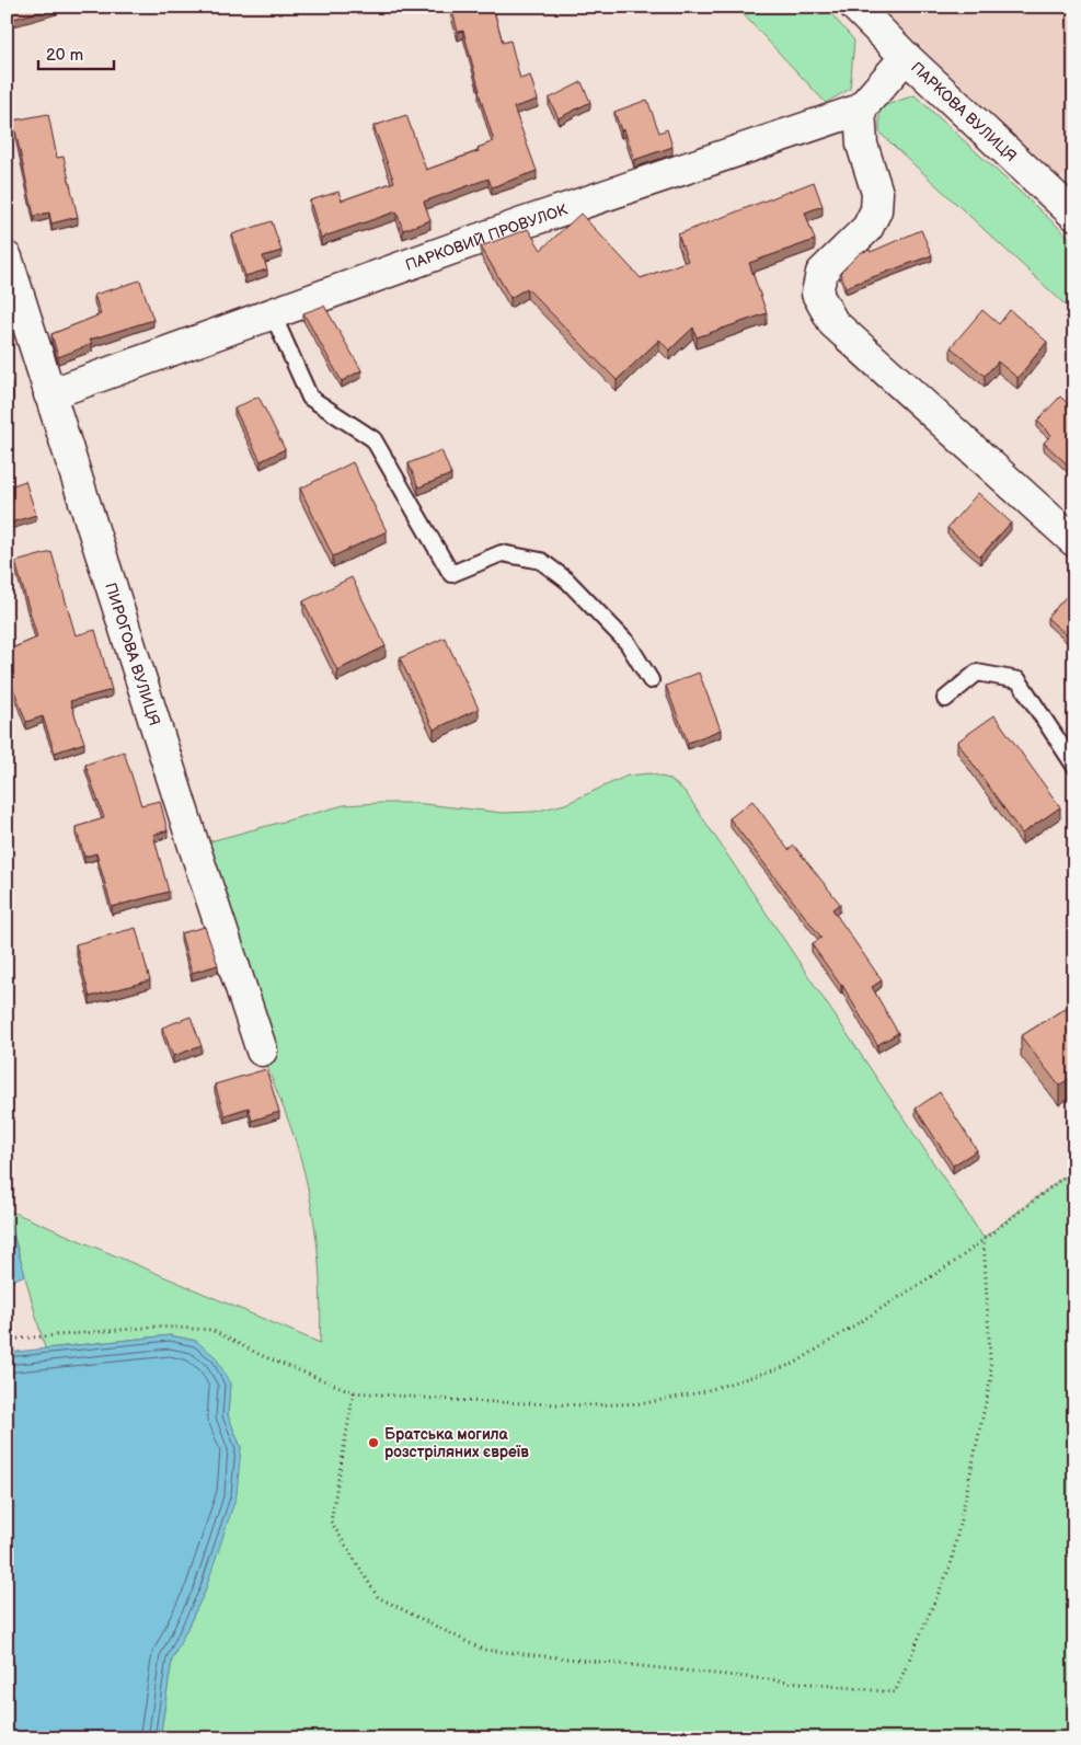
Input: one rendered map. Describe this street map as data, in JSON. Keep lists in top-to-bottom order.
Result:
{
  "streets": {
    "street": ["ПАРКОВА ВУЛИЦЯ", "ПАРКОВИЙ ПРОВУЛОК", "ПИРОГОВА ВУЛИЦЯ"]
  },
  "crossings": [
    ["ПАРКОВИЙ ПРОВУЛОК", "ПИРОГОВА ВУЛИЦЯ"]
  ],
  "places": ["Братська могила розстріляних євреїв"],
  "scale_bar": "20 m"
}
